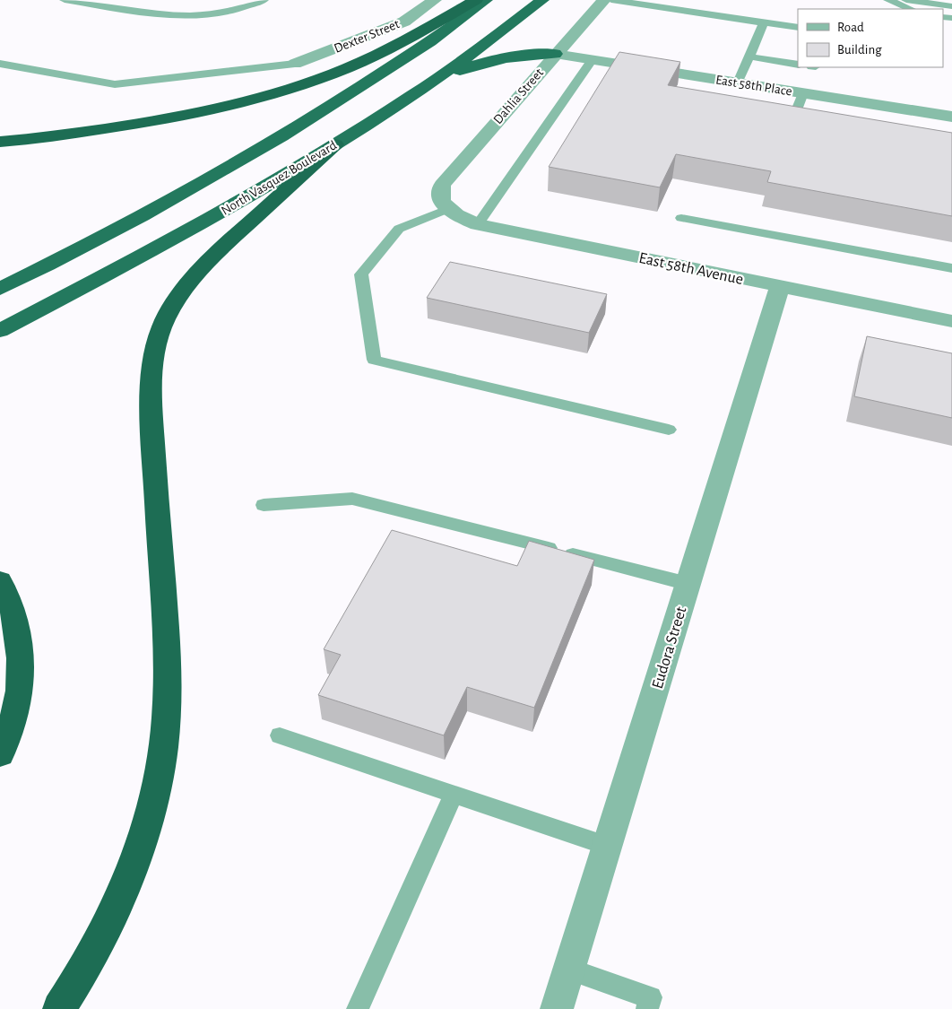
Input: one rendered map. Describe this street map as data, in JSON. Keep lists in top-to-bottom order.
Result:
{
  "streets": {
    "highway": ["North Vasquez Boulevard"],
    "street": [
      "Dexter Street",
      "East 58th Place",
      "Dahlia Street",
      "East 58th Avenue",
      "Eudora Street"
    ]
  },
  "crossings": [
    ["East 58th Place", "Dahlia Street"],
    ["Dahlia Street", "East 58th Avenue"],
    ["East 58th Avenue", "Eudora Street"]
  ],
  "legend": ["Road", "Building"]
}
